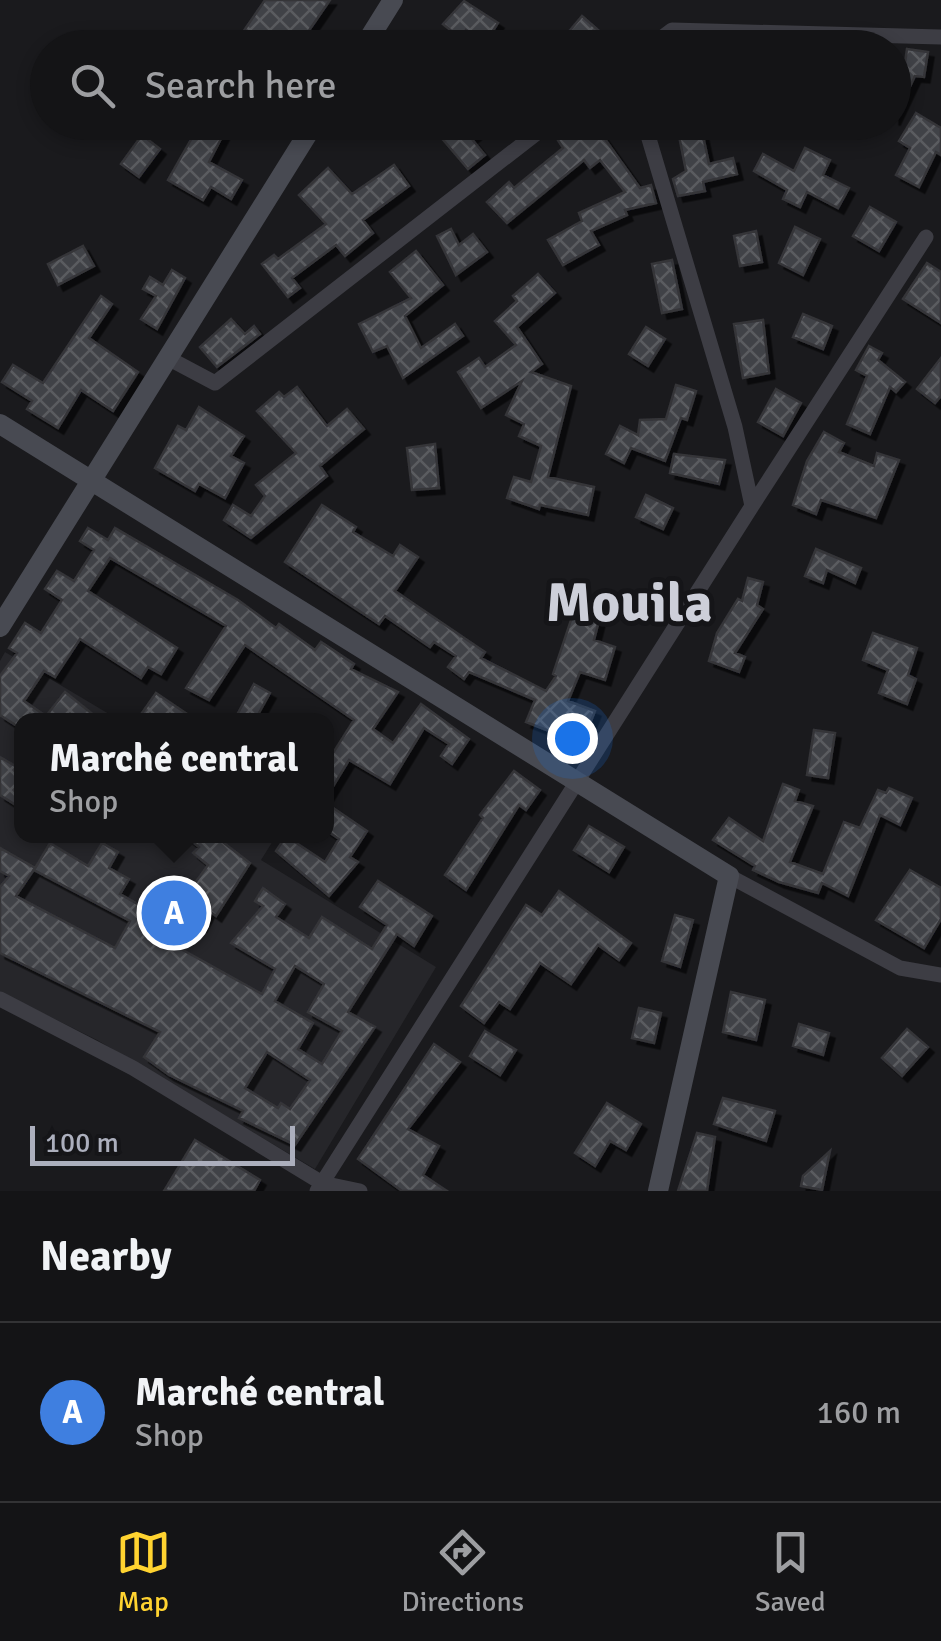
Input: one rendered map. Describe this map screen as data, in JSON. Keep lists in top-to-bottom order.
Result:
{
  "districts": ["Mouila"],
  "scale_bar": "100 m",
  "page": {
    "search": "Search here",
    "popup": ["Marché central", "Shop"],
    "pins": "A",
    "scale": "100 m",
    "heading": "Nearby",
    "list": [
      {
        "mark": "A",
        "name": "Marché central",
        "note": "Shop",
        "value": "160 m"
      }
    ],
    "nav": ["Map", "Directions", "Saved"]
  }
}
